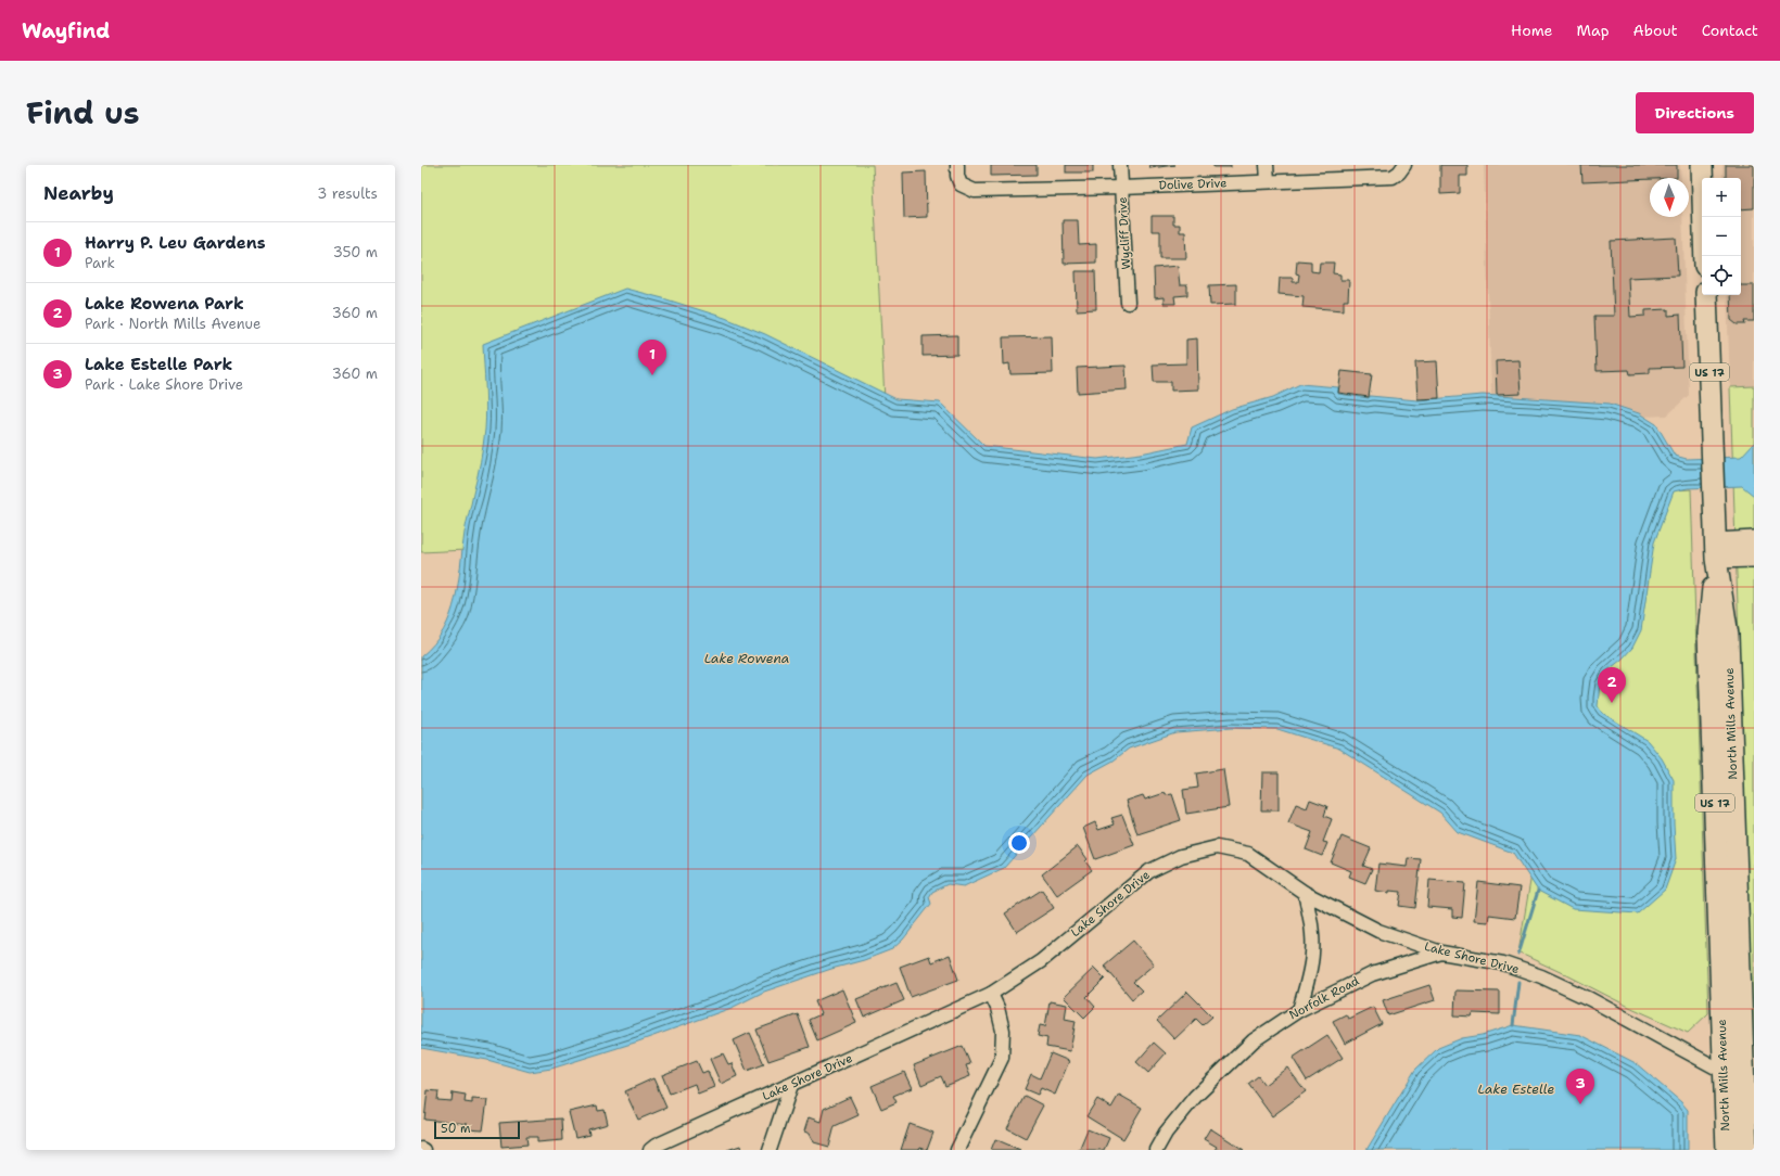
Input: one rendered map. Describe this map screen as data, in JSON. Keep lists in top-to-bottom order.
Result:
{
  "streets": {
    "main road": ["US 17", "North Mills Avenue"],
    "street": [
      "Dolive Drive",
      "Wycliff Drive",
      "Lake Shore Drive",
      "Norfolk Road"
    ]
  },
  "crossings": [
    ["Dolive Drive", "Wycliff Drive"],
    ["North Mills Avenue", "Lake Shore Drive"],
    ["Lake Shore Drive", "Norfolk Road"]
  ],
  "water": ["Lake Rowena", "Lake Estelle"],
  "scale_bar": "50 m",
  "north": "bottom",
  "page": {
    "header": "Wayfind",
    "nav": [
      "Home",
      "Map",
      "About",
      "Contact"
    ],
    "title": "Find us",
    "buttons": "Directions",
    "heading": ["Nearby", "3 results"],
    "map_buttons": ["+", "−"],
    "list": [
      {
        "mark": "1",
        "name": "Harry P. Leu Gardens",
        "note": "Park",
        "value": "350 m"
      },
      {
        "mark": "2",
        "name": "Lake Rowena Park",
        "note": "Park · North Mills Avenue",
        "value": "360 m"
      },
      {
        "mark": "3",
        "name": "Lake Estelle Park",
        "note": "Park · Lake Shore Drive",
        "value": "360 m"
      }
    ],
    "pins": ["1", "2", "3"],
    "scale": "50 m"
  }
}
